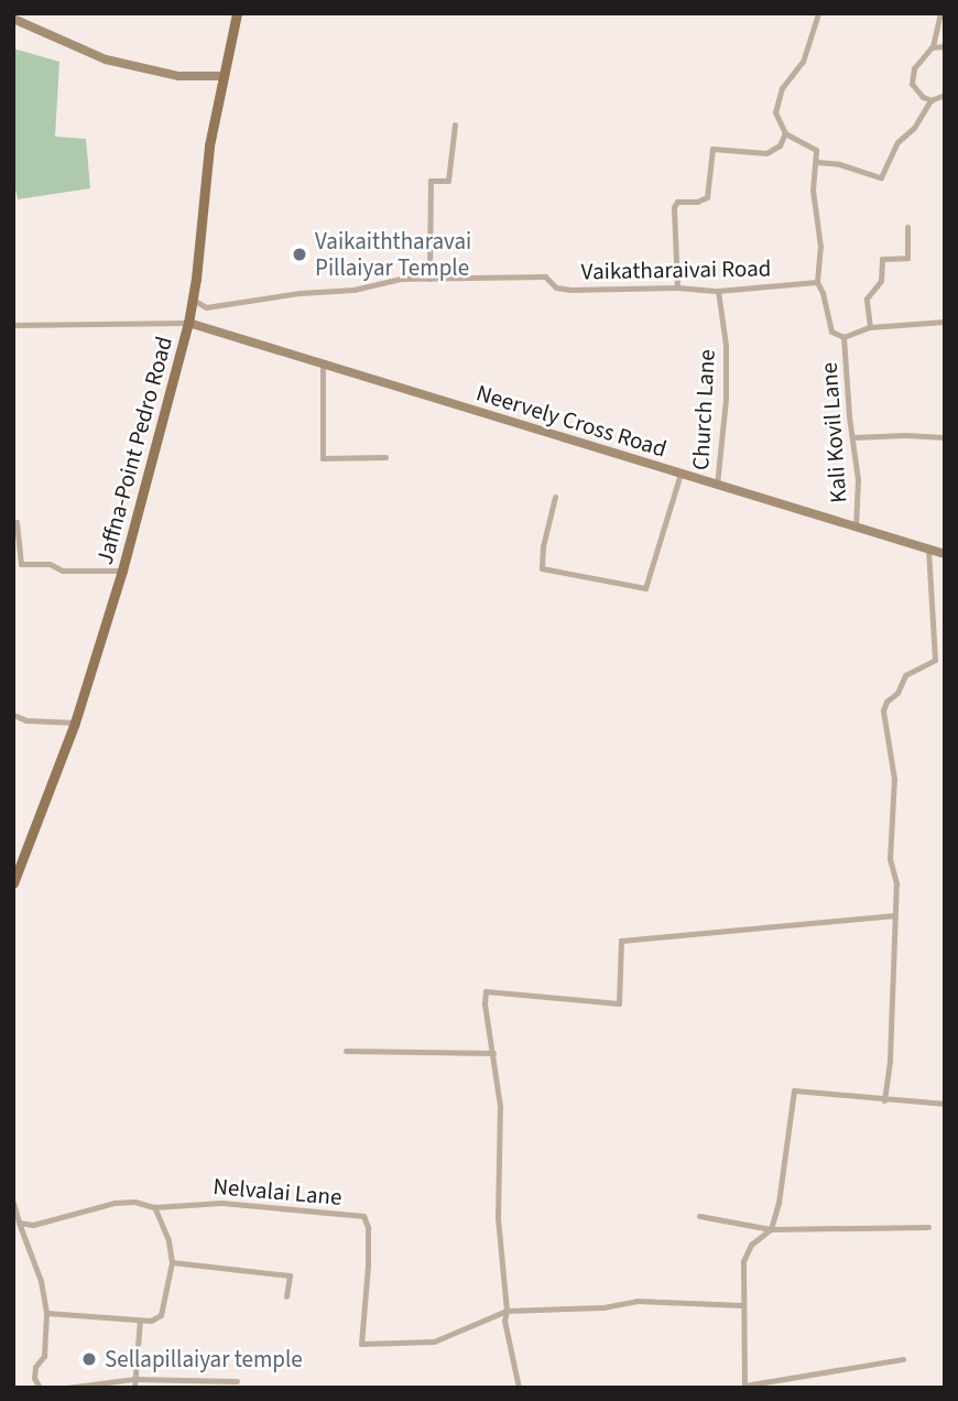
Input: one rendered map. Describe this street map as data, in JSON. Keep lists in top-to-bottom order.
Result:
{
  "streets": {
    "main road": ["Jaffna-Point Pedro Road"],
    "street": [
      "Vaikatharaivai Road",
      "Church Lane",
      "Neervely Cross Road",
      "Kali Kovil Lane",
      "Nelvalai Lane"
    ]
  },
  "crossings": [
    ["Vaikatharaivai Road", "Church Lane"],
    ["Vaikatharaivai Road", "Jaffna-Point Pedro Road"],
    ["Church Lane", "Neervely Cross Road"],
    ["Neervely Cross Road", "Kali Kovil Lane"],
    ["Neervely Cross Road", "Jaffna-Point Pedro Road"]
  ],
  "places": ["Vaikaiththaravai Pillaiyar Temple", "Sellapillaiyar temple"]
}
